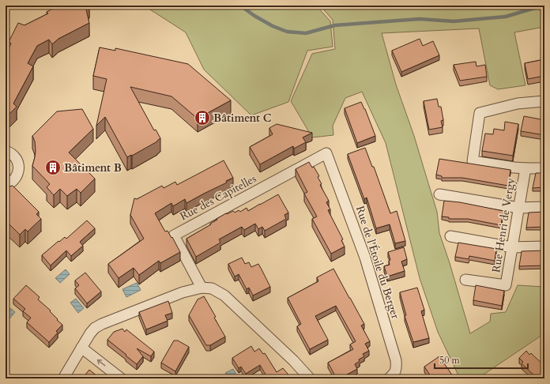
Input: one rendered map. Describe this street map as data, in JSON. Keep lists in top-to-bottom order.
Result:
{
  "streets": {
    "street": ["Rue des Capitelles", "Rue Henri de Vergy", "Rue de l'Étoile du Berger"]
  },
  "crossings": [
    ["Rue des Capitelles", "Rue de l'Étoile du Berger"]
  ],
  "places": {
    "building": ["Bâtiment C", "Bâtiment B"]
  },
  "scale_bar": "50 m"
}
